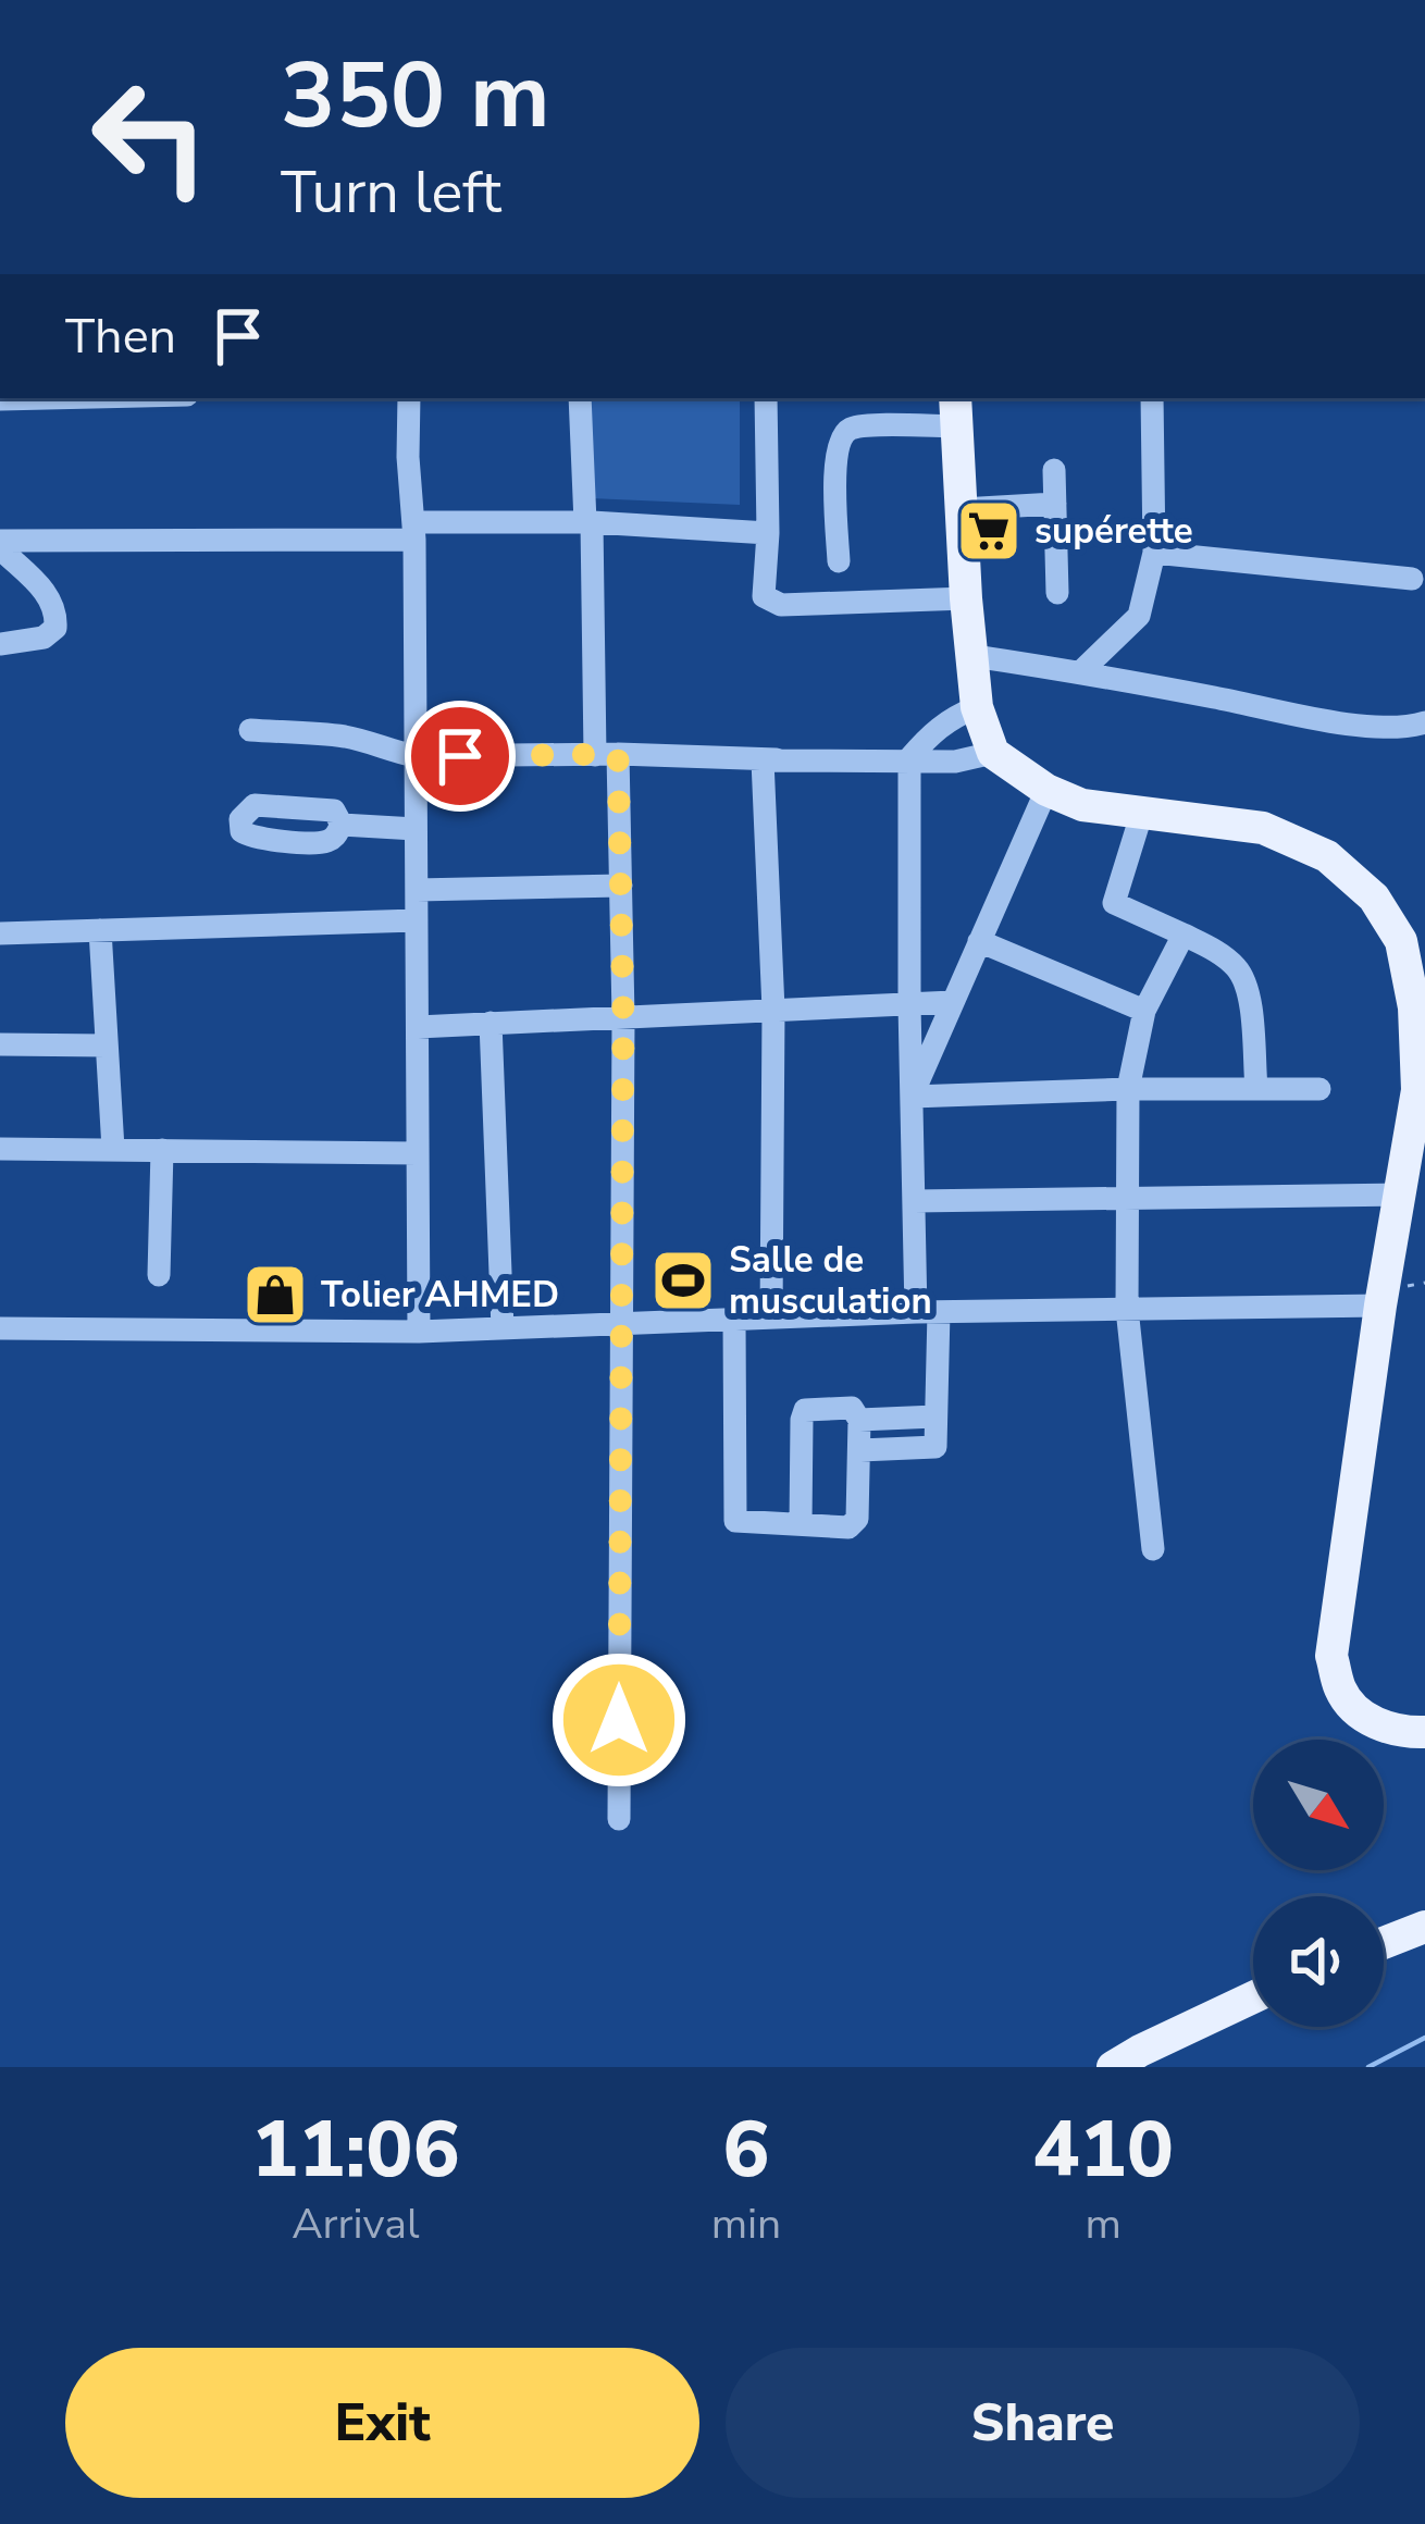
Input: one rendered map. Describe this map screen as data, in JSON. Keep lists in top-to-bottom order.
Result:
{
  "places": {
    "supermarket": ["supérette"],
    "sports": ["Salle de musculation"],
    "shop": ["Tolier AHMED"]
  },
  "north": "bottom right",
  "page": {
    "turn": ["350 m", "Turn left"],
    "then": "Then",
    "eta": [
      "11:06",
      "Arrival",
      "6",
      "min",
      "410",
      "m"
    ],
    "buttons": ["Exit", "Share"]
  }
}
